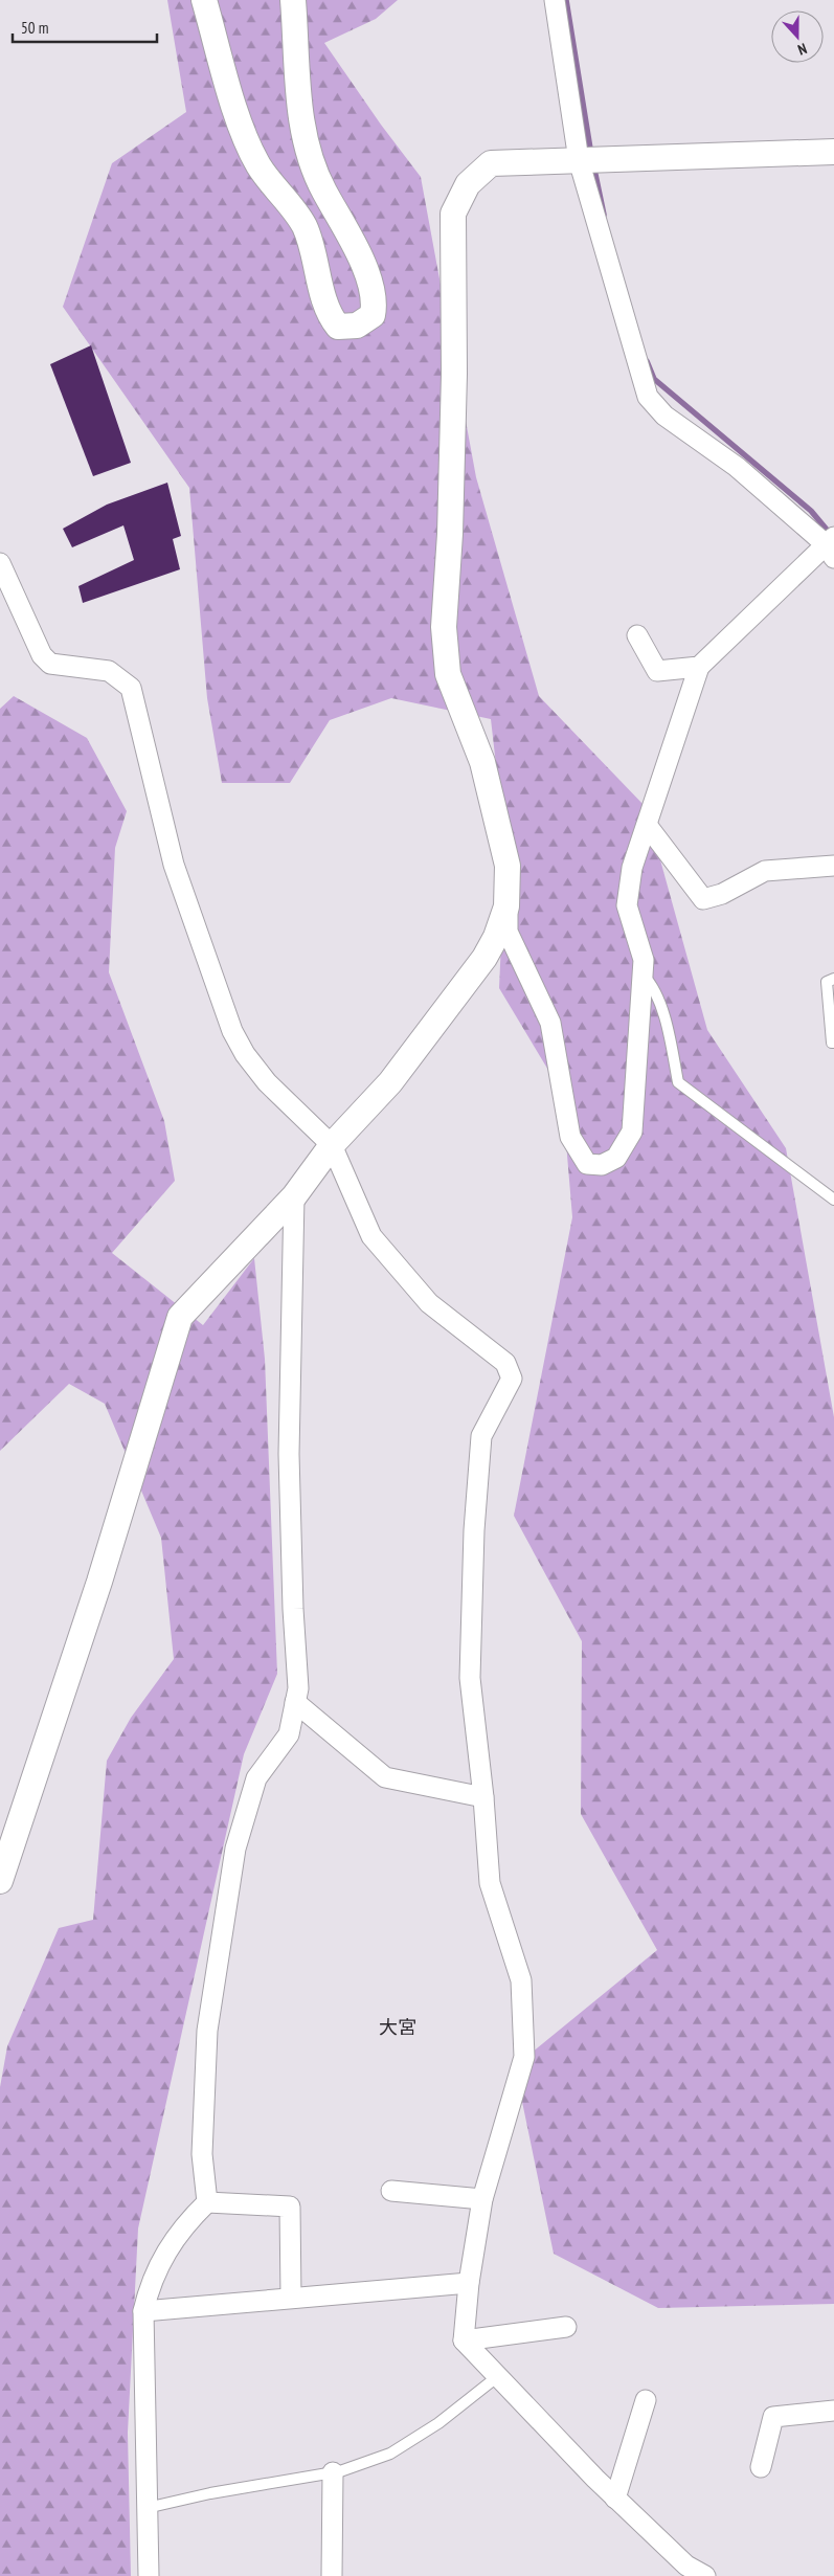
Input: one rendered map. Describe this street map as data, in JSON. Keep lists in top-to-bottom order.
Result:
{
  "districts": ["大宮"],
  "scale_bar": "50 m",
  "north": "bottom"
}
